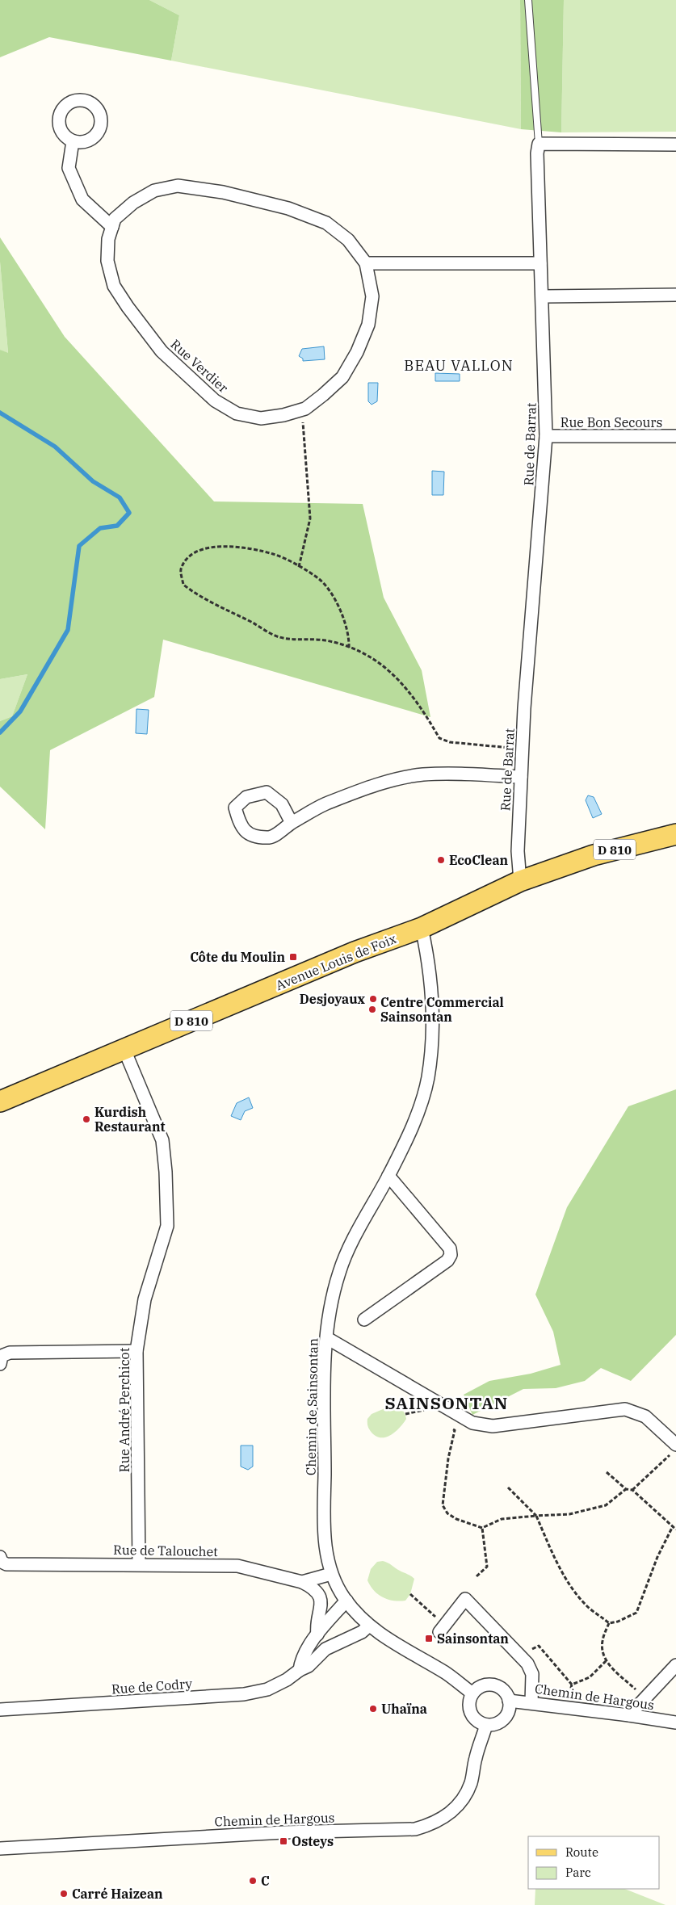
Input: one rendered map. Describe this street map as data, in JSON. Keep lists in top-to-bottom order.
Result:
{
  "streets": {
    "main road": ["D 810", "Avenue Louis de Foix"],
    "street": [
      "Rue Verdier",
      "Rue Bon Secours",
      "Rue de Barrat",
      "Chemin de Sainsontan",
      "Rue André Perchicot",
      "Rue de Talouchet",
      "Rue de Codry",
      "Chemin de Hargous"
    ]
  },
  "crossings": [
    ["Rue Bon Secours", "Rue de Barrat"],
    ["Rue de Barrat", "Avenue Louis de Foix"],
    ["Avenue Louis de Foix", "Chemin de Sainsontan"],
    ["Avenue Louis de Foix", "Rue André Perchicot"],
    ["Chemin de Sainsontan", "Rue de Talouchet"],
    ["Chemin de Sainsontan", "Rue de Codry"],
    ["Chemin de Sainsontan", "Chemin de Hargous"],
    ["Rue André Perchicot", "Rue de Talouchet"]
  ],
  "districts": ["BEAU VALLON", "SAINSONTAN"],
  "places": {
    "other": [
      "EcoClean",
      "Desjoyaux",
      "Centre Commercial Sainsontan",
      "Kurdish Restaurant",
      "Uhaïna",
      "C",
      "Carré Haizean"
    ],
    "transit": ["Côte du Moulin", "Sainsontan", "Osteys"]
  },
  "legend": ["Route", "Parc"]
}
